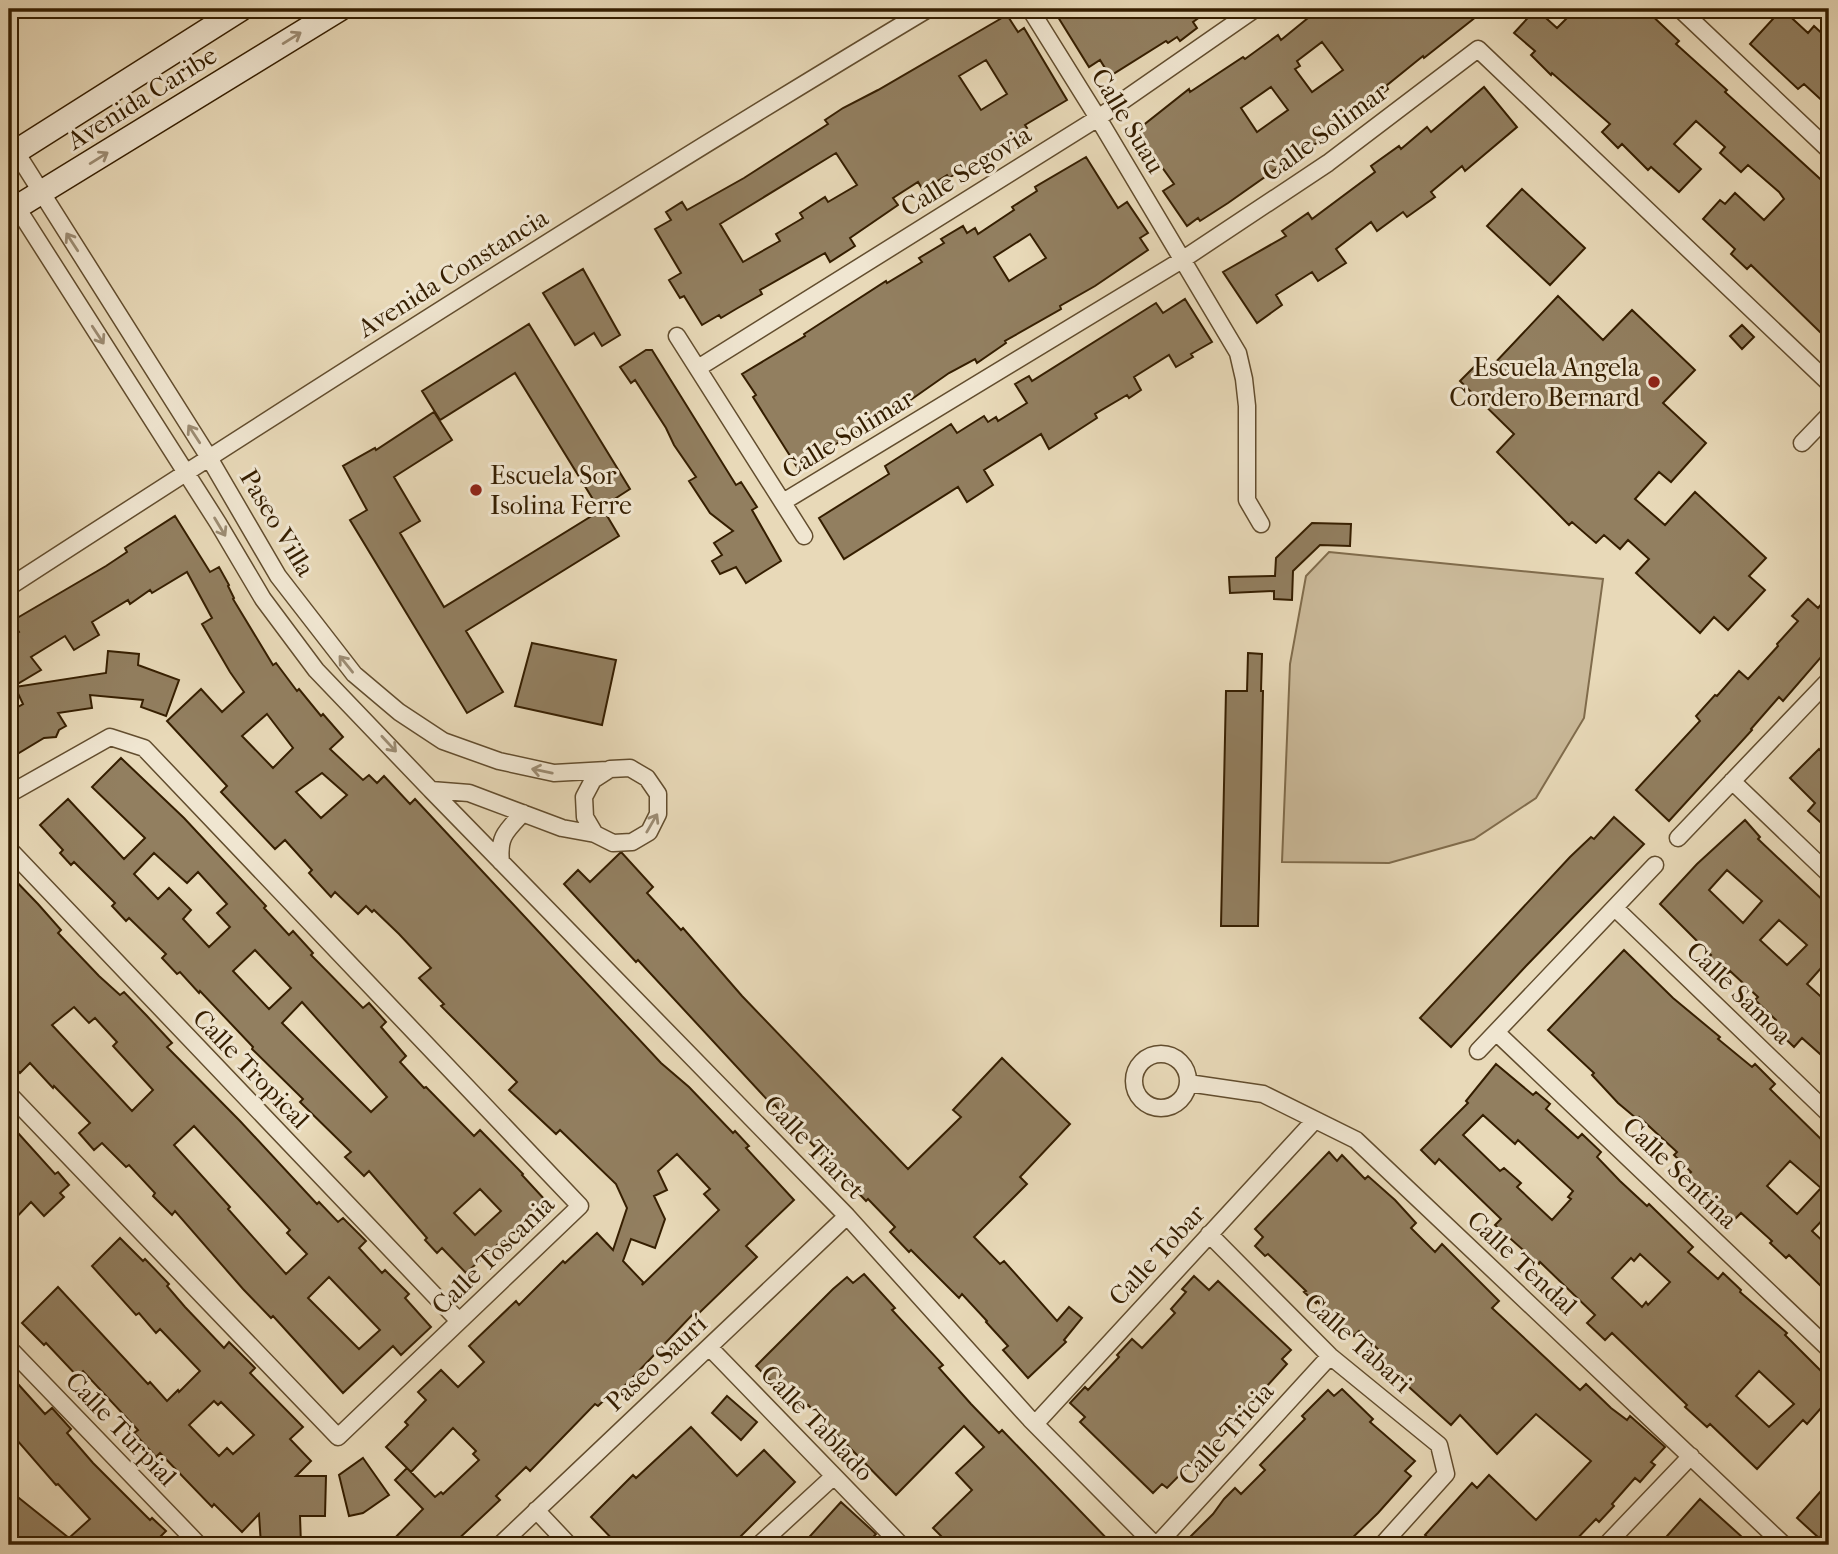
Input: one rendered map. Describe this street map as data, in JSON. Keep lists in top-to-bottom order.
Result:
{
  "streets": {
    "street": [
      "Avenida Caribe",
      "Calle Suau",
      "Calle Solimar",
      "Calle Segovia",
      "Avenida Constancia",
      "Paseo Villa",
      "Calle Samoa",
      "Calle Tropical",
      "Calle Tiaret",
      "Calle Sentina",
      "Calle Toscania",
      "Calle Tobar",
      "Calle Tendal",
      "Calle Tabari",
      "Paseo Saurí",
      "Calle Tablado",
      "Calle Turpial",
      "Calle Tricia"
    ]
  },
  "crossings": [
    ["Avenida Caribe", "Paseo Villa"],
    ["Calle Suau", "Calle Solimar"],
    ["Calle Suau", "Calle Segovia"],
    ["Avenida Constancia", "Paseo Villa"],
    ["Paseo Villa", "Calle Tiaret"],
    ["Calle Tropical", "Calle Toscania"],
    ["Calle Tiaret", "Calle Tobar"],
    ["Calle Tiaret", "Paseo Saurí"],
    ["Calle Tiaret", "Calle Tricia"],
    ["Calle Tobar", "Calle Tendal"],
    ["Calle Tobar", "Calle Tabari"],
    ["Calle Tabari", "Calle Tricia"],
    ["Paseo Saurí", "Calle Tablado"]
  ],
  "places": ["Escuela Angela Cordero Bernard", "Escuela Sor Isolina Ferre"]
}
